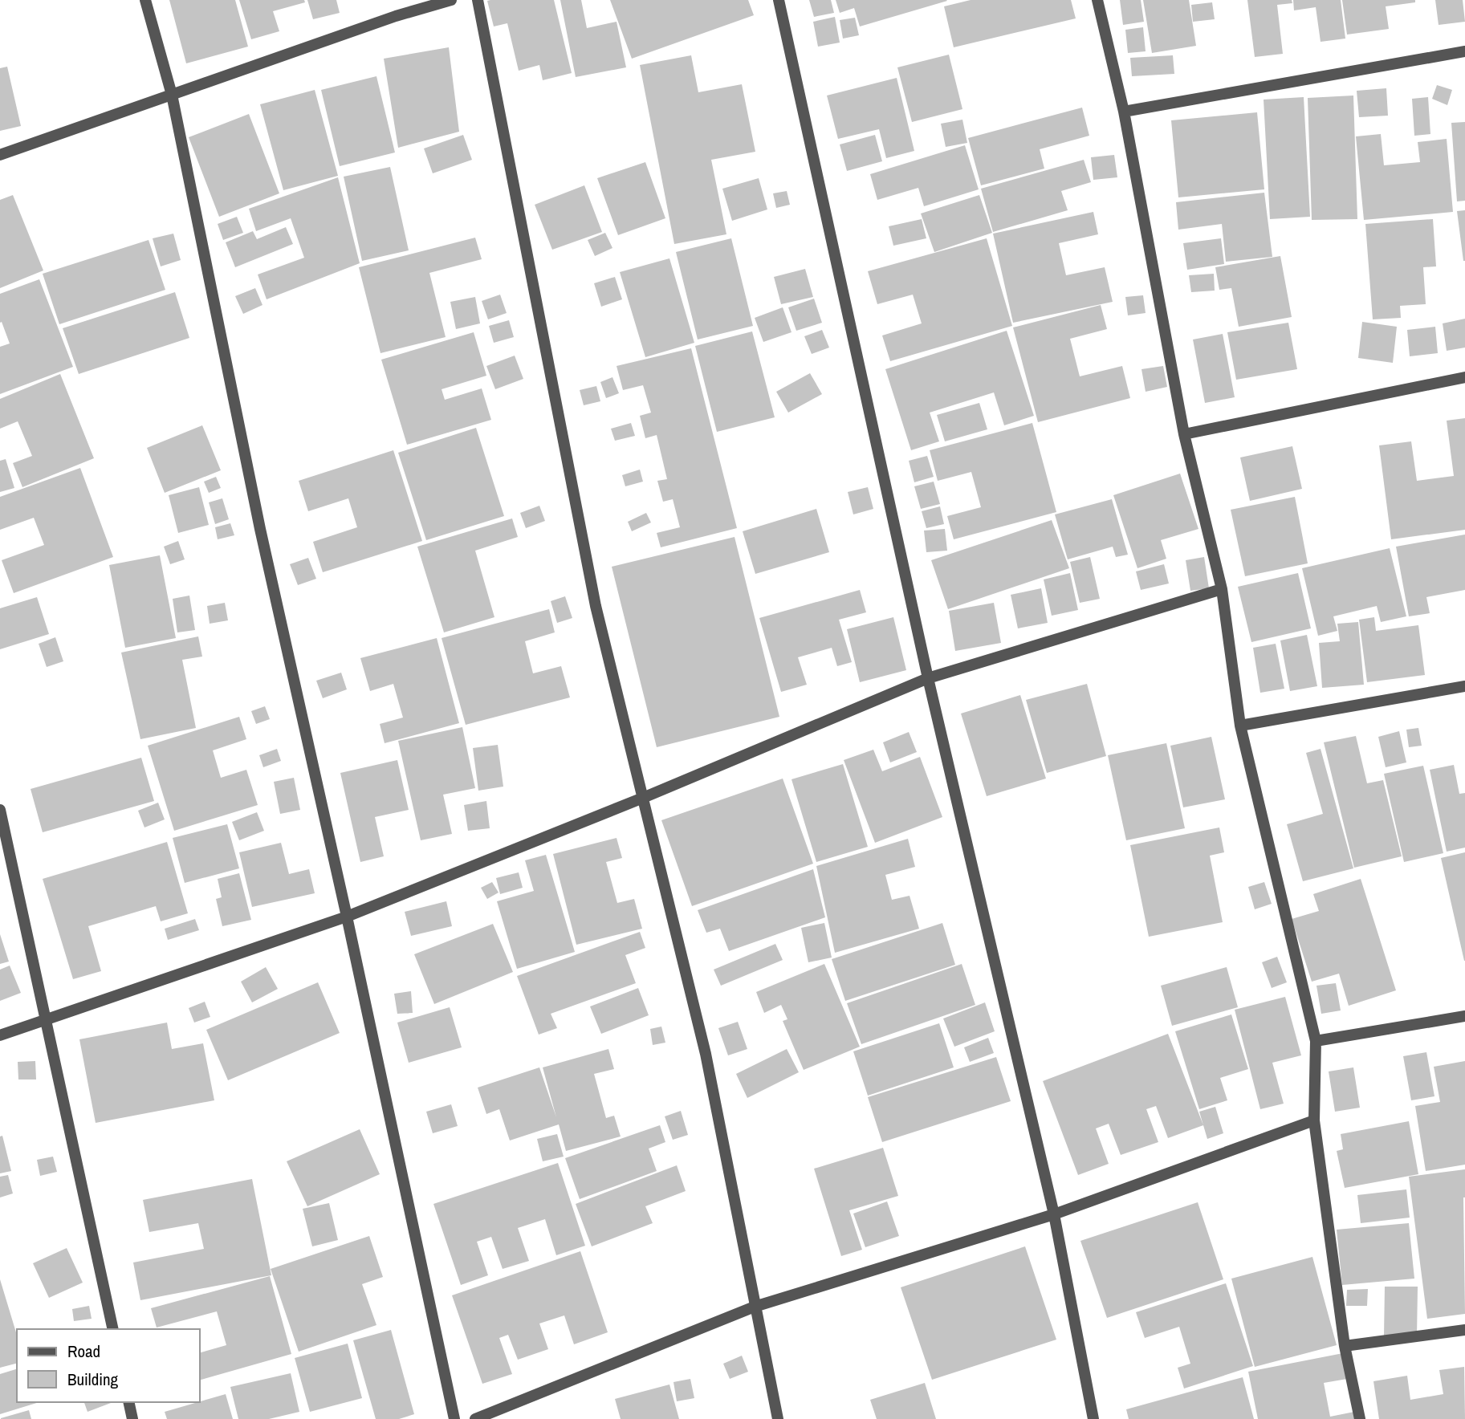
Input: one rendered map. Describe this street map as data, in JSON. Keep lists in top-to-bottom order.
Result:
{
  "legend": ["Road", "Building"]
}
